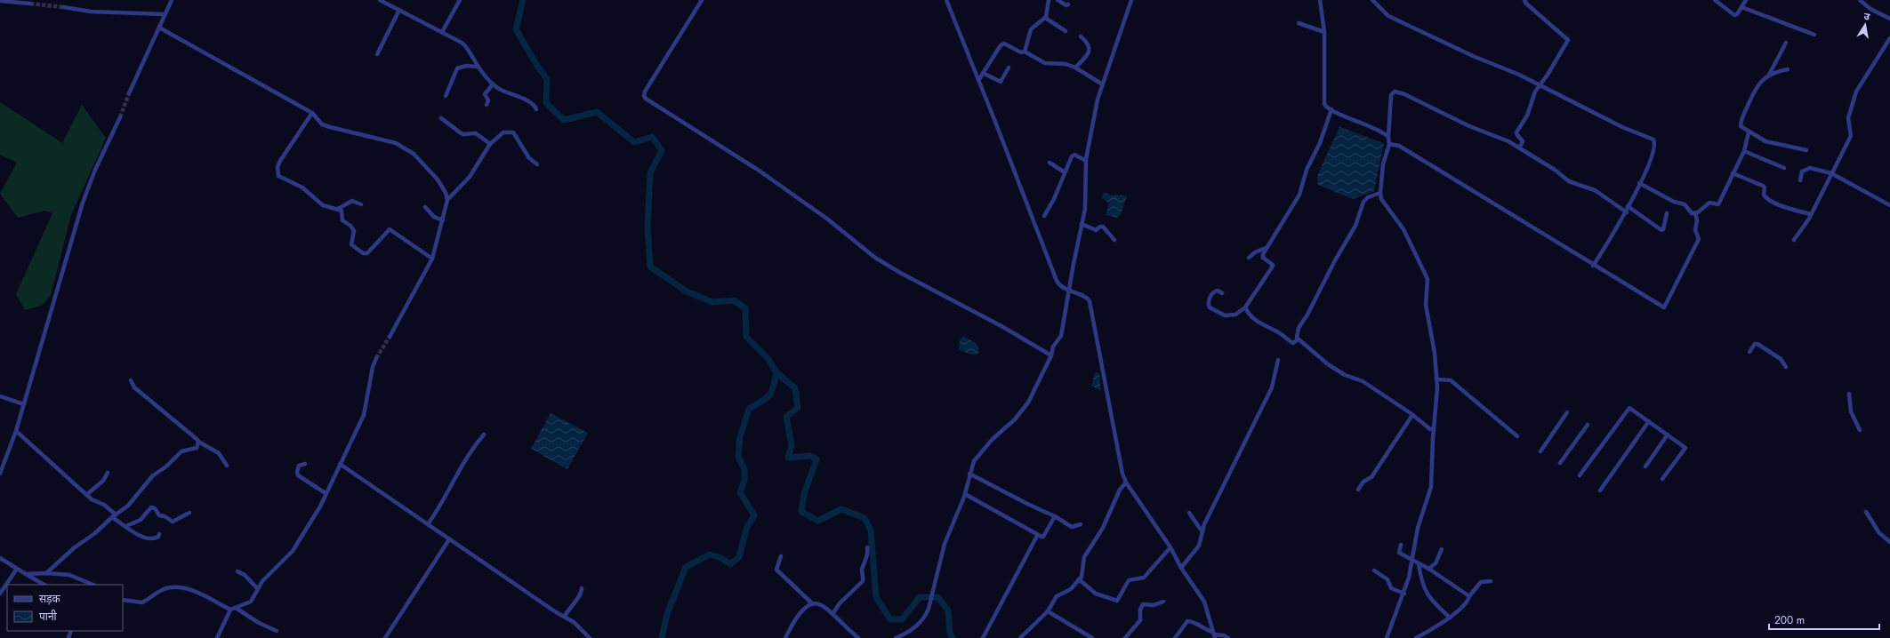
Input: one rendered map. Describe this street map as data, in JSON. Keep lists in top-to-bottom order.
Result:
{
  "legend": ["सड़क", "पानी"],
  "scale_bar": "200 m",
  "north": "top"
}
